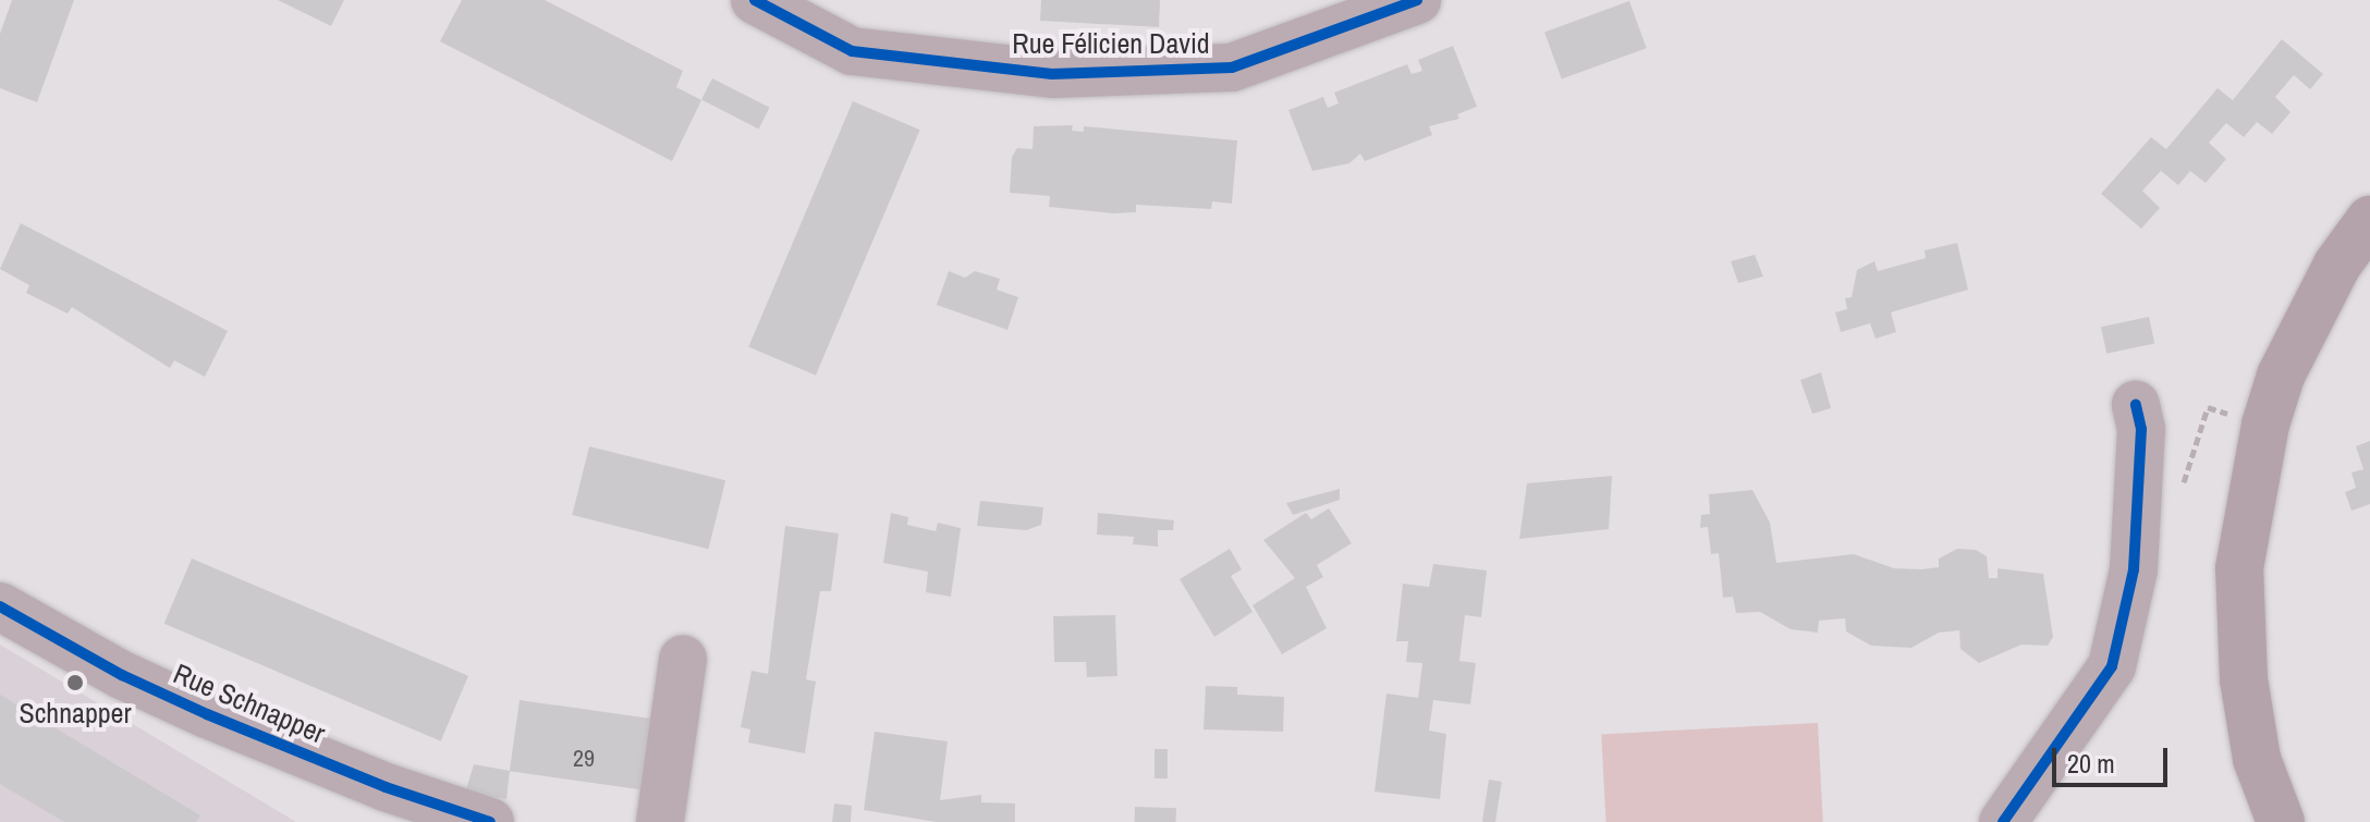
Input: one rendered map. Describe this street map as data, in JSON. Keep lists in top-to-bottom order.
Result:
{
  "streets": {
    "street": ["Rue Félicien David", "Rue Schnapper"]
  },
  "places": ["Schnapper"],
  "house_numbers": ["29"],
  "scale_bar": "20 m"
}
